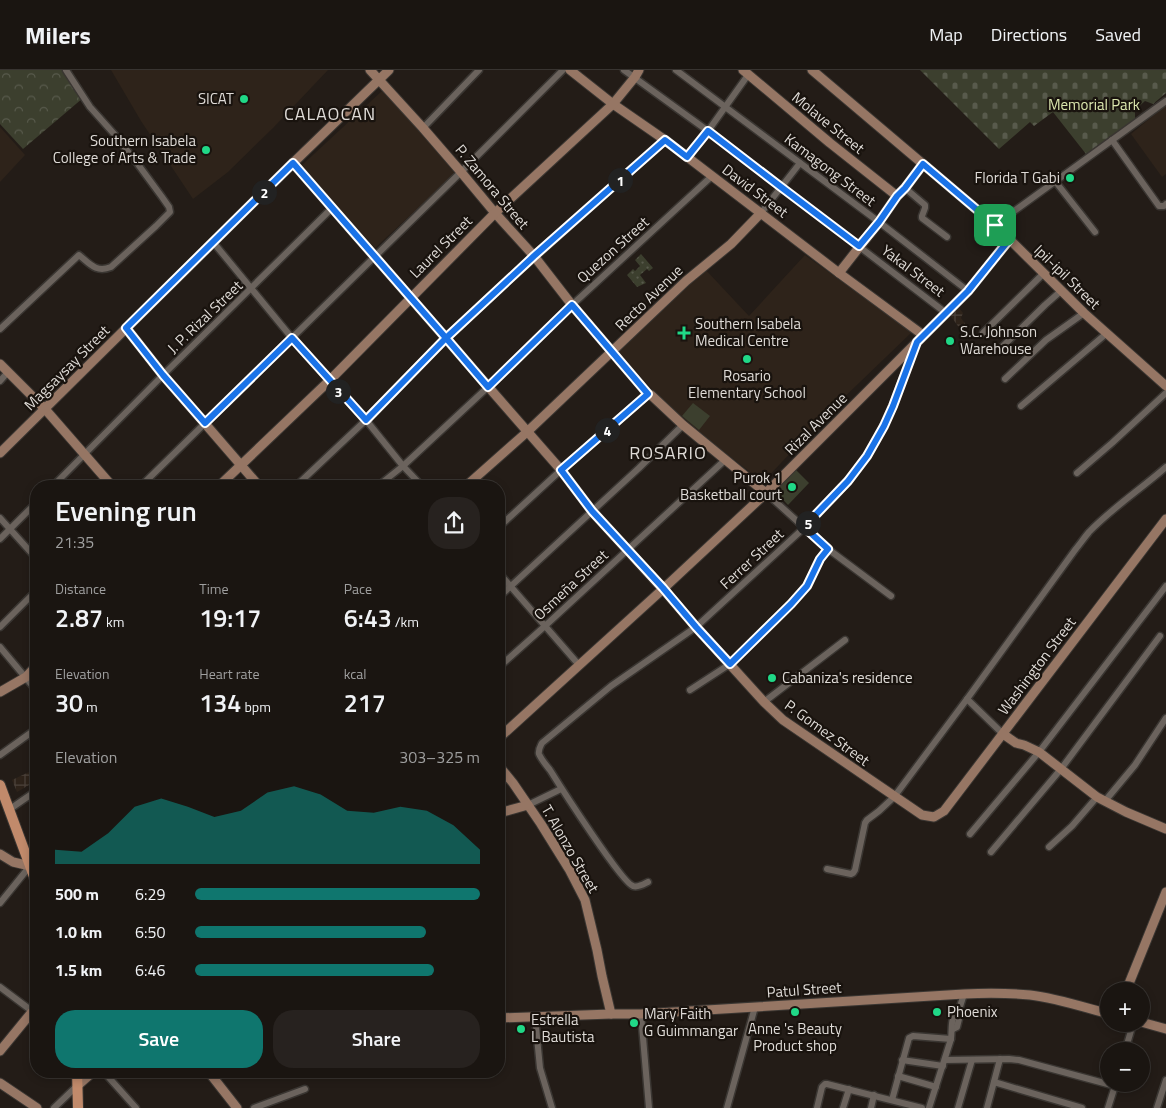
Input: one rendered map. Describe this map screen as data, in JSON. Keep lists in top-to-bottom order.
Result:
{
  "streets": {
    "street": [
      "Molave Street",
      "Kamagong Street",
      "P. Zamora Street",
      "David Street",
      "Laurel Street",
      "Quezon Street",
      "Yakal Street",
      "Ipil-ipil Street",
      "Recto Avenue",
      "J. P. Rizal Street",
      "Magsaysay Street",
      "Rizal Avenue",
      "Ferrer Street",
      "Osmeña Street",
      "Washington Street",
      "P. Gomez Street",
      "T. Alonzo Street",
      "Patul Street"
    ]
  },
  "crossings": [
    ["Kamagong Street", "Recto Avenue"],
    ["Kamagong Street", "Rizal Avenue"],
    ["P. Zamora Street", "Laurel Street"],
    ["P. Zamora Street", "Quezon Street"],
    ["P. Zamora Street", "Recto Avenue"],
    ["P. Zamora Street", "Magsaysay Street"],
    ["P. Zamora Street", "Rizal Avenue"],
    ["P. Zamora Street", "Ferrer Street"],
    ["P. Zamora Street", "Osmeña Street"],
    ["David Street", "Laurel Street"],
    ["David Street", "Quezon Street"],
    ["David Street", "Recto Avenue"],
    ["David Street", "Rizal Avenue"],
    ["David Street", "Ferrer Street"],
    ["Laurel Street", "Yakal Street"],
    ["Laurel Street", "P. Gomez Street"],
    ["Quezon Street", "P. Gomez Street"],
    ["Yakal Street", "Recto Avenue"],
    ["Yakal Street", "Rizal Avenue"],
    ["Ipil-ipil Street", "Rizal Avenue"],
    ["Recto Avenue", "P. Gomez Street"],
    ["J. P. Rizal Street", "P. Gomez Street"],
    ["Magsaysay Street", "P. Gomez Street"],
    ["Rizal Avenue", "Ferrer Street"],
    ["Rizal Avenue", "P. Gomez Street"],
    ["Ferrer Street", "P. Gomez Street"],
    ["Osmeña Street", "P. Gomez Street"],
    ["Washington Street", "P. Gomez Street"],
    ["T. Alonzo Street", "Patul Street"]
  ],
  "districts": ["CALAOCAN", "ROSARIO"],
  "parks": ["Memorial Park"],
  "places": {
    "other": [
      "SICAT",
      "Southern Isabela College of Arts & Trade",
      "Florida T Gabi",
      "S.C. Johnson Warehouse",
      "Rosario Elementary School",
      "Purok 1 Basketball court",
      "Cabaniza's residence",
      "Anne 's Beauty Product shop",
      "Phoenix",
      "Mary Faith G Guimmangar",
      "Estrella L Bautista"
    ],
    "health": ["Southern Isabela Medical Centre"]
  },
  "page": {
    "header": "Milers",
    "nav": ["Map", "Directions", "Saved"],
    "pins": [
      "1",
      "2",
      "3",
      "4",
      "5"
    ],
    "heading": ["Evening run", "21:35"],
    "stats": [
      ["Distance", "2.87 km"],
      ["Time", "19:17"],
      ["Pace", "6:43 /km"],
      ["Elevation", "30 m"],
      ["Heart rate", "134 bpm"],
      ["kcal", "217"]
    ],
    "chart": ["Elevation", "303–325 m"],
    "list": [
      {
        "name": "500 m",
        "note": "6:29"
      },
      {
        "name": "1.0 km",
        "note": "6:50"
      },
      {
        "name": "1.5 km",
        "note": "6:46"
      }
    ],
    "map_buttons": ["+", "−"],
    "buttons": ["Save", "Share"]
  }
}
